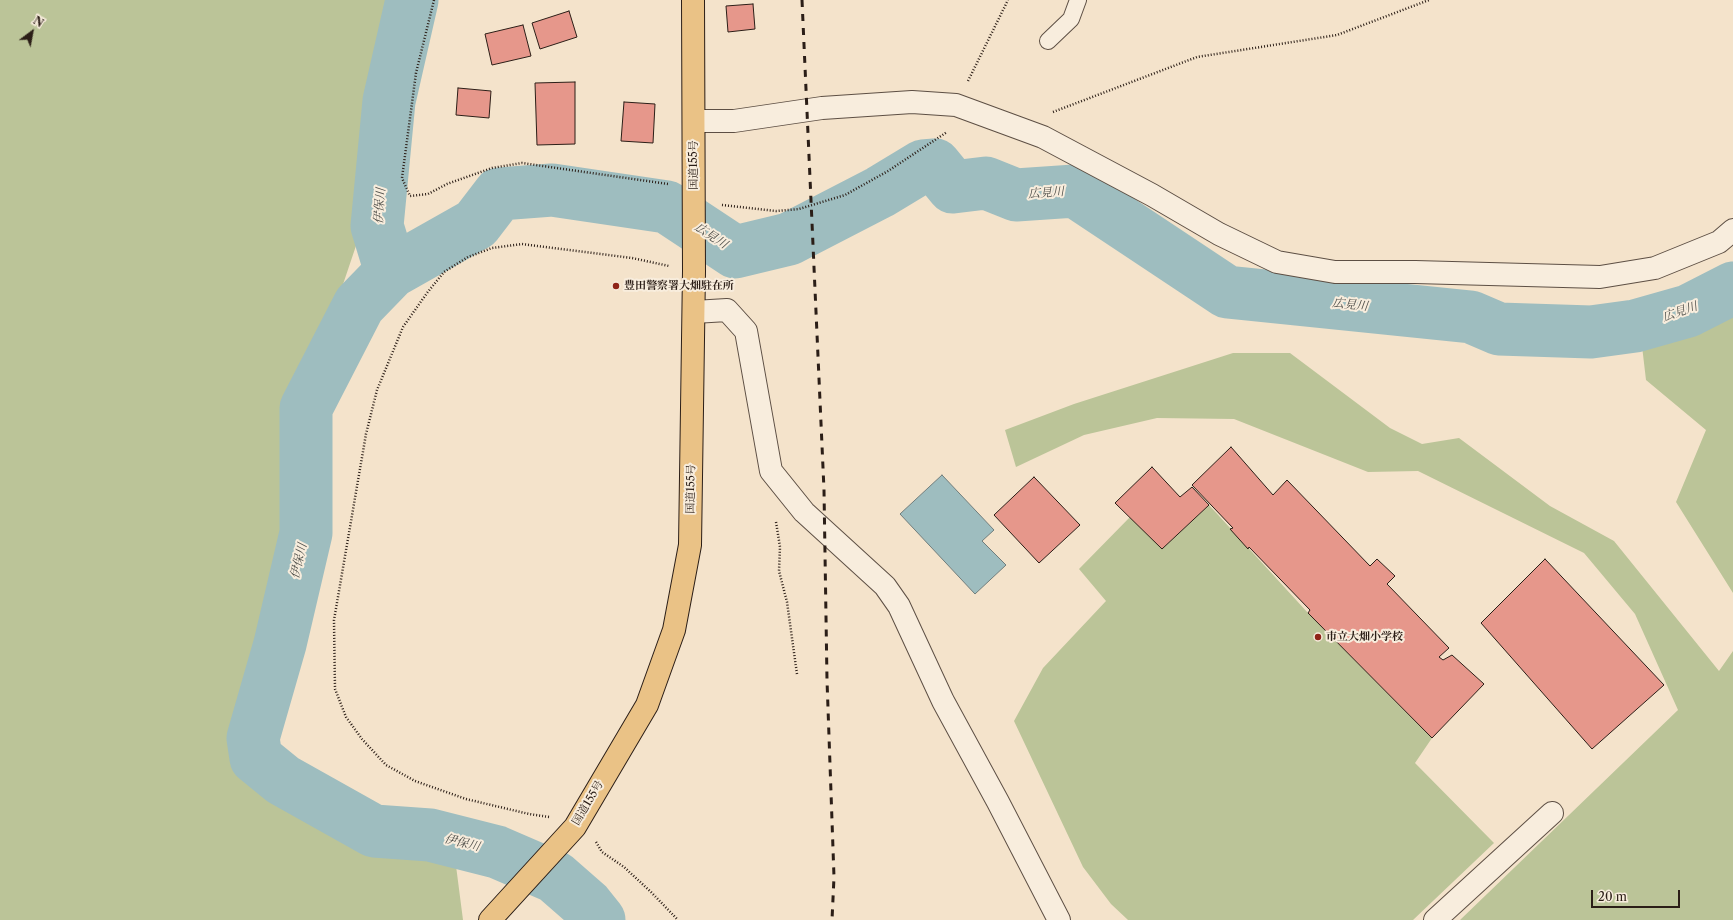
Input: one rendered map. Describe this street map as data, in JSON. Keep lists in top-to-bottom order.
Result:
{
  "streets": {
    "highway": ["国道155号"]
  },
  "water": ["広見川", "伊保川"],
  "places": ["豊田警察署大畑駐在所", "市立大畑小学校"],
  "scale_bar": "20 m",
  "north": "top right"
}
